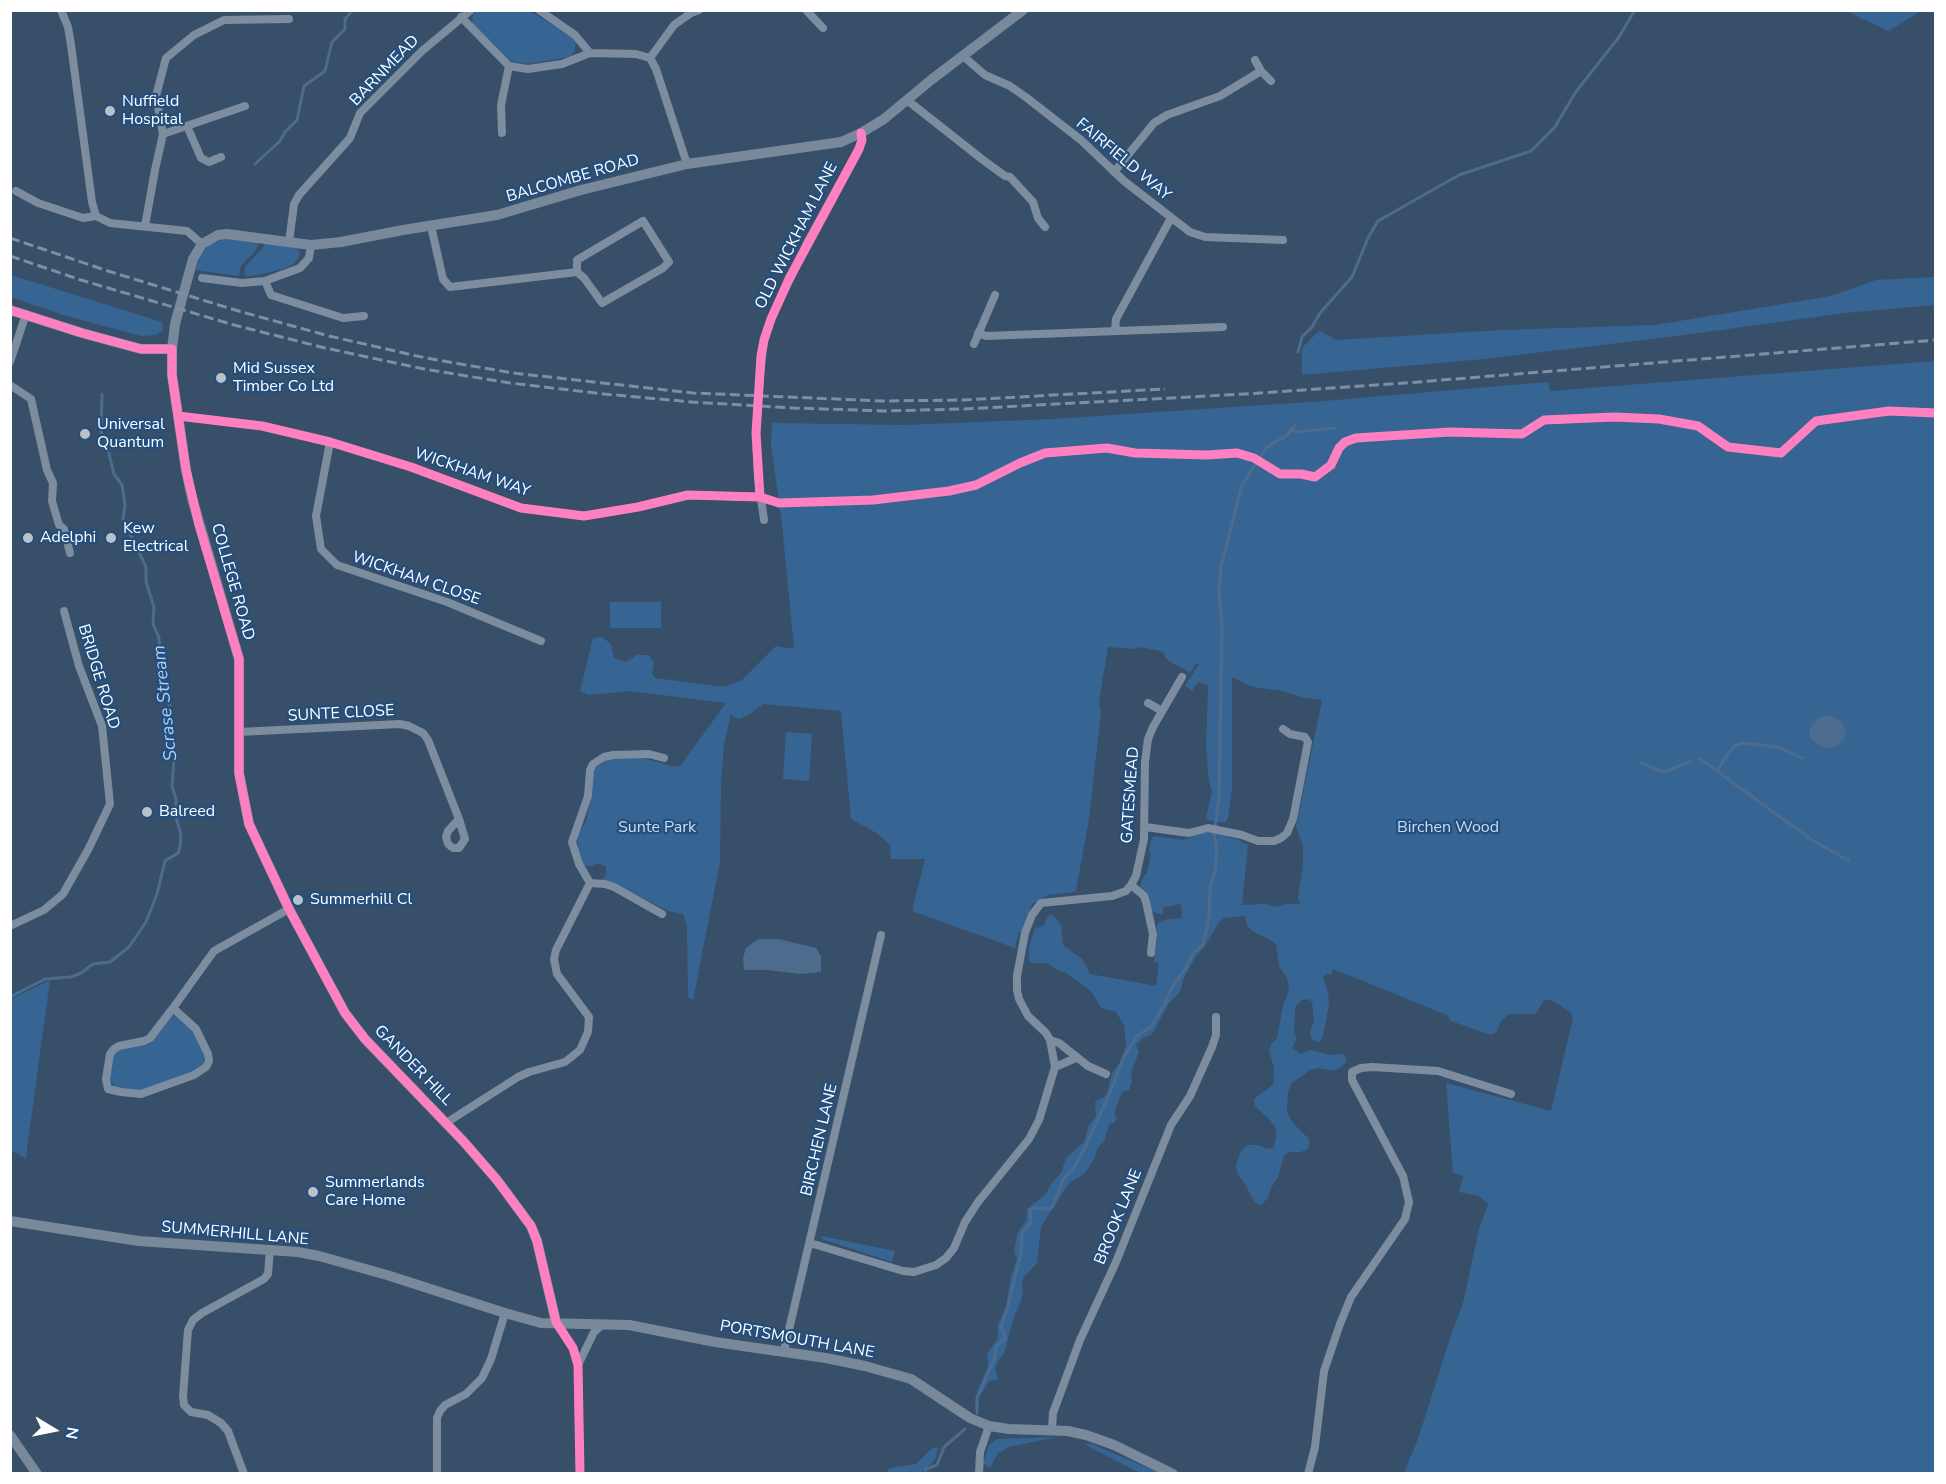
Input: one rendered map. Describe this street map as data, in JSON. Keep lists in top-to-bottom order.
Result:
{
  "streets": {
    "street": [
      "BARNMEAD",
      "FAIRFIELD WAY",
      "BALCOMBE ROAD",
      "OLD WICKHAM LANE",
      "WICKHAM WAY",
      "WICKHAM CLOSE",
      "COLLEGE ROAD",
      "BRIDGE ROAD",
      "SUNTE CLOSE",
      "GATESMEAD",
      "GANDER HILL",
      "BIRCHEN LANE",
      "BROOK LANE",
      "SUMMERHILL LANE",
      "PORTSMOUTH LANE"
    ]
  },
  "crossings": [
    ["BARNMEAD", "BALCOMBE ROAD"],
    ["FAIRFIELD WAY", "BALCOMBE ROAD"],
    ["BALCOMBE ROAD", "OLD WICKHAM LANE"],
    ["OLD WICKHAM LANE", "WICKHAM WAY"],
    ["WICKHAM WAY", "WICKHAM CLOSE"],
    ["WICKHAM WAY", "COLLEGE ROAD"],
    ["COLLEGE ROAD", "SUNTE CLOSE"],
    ["COLLEGE ROAD", "GANDER HILL"],
    ["GANDER HILL", "SUMMERHILL LANE"],
    ["GANDER HILL", "PORTSMOUTH LANE"],
    ["BIRCHEN LANE", "PORTSMOUTH LANE"],
    ["BROOK LANE", "PORTSMOUTH LANE"],
    ["SUMMERHILL LANE", "PORTSMOUTH LANE"]
  ],
  "water": ["Scrase Stream"],
  "parks": ["Sunte Park", "Birchen Wood"],
  "places": [
    "Nuffield Hospital",
    "Mid Sussex Timber Co Ltd",
    "Universal Quantum",
    "Adelphi",
    "Kew Electrical",
    "Balreed",
    "Summerhill Cl",
    "Summerlands Care Home"
  ],
  "north": "right"
}
